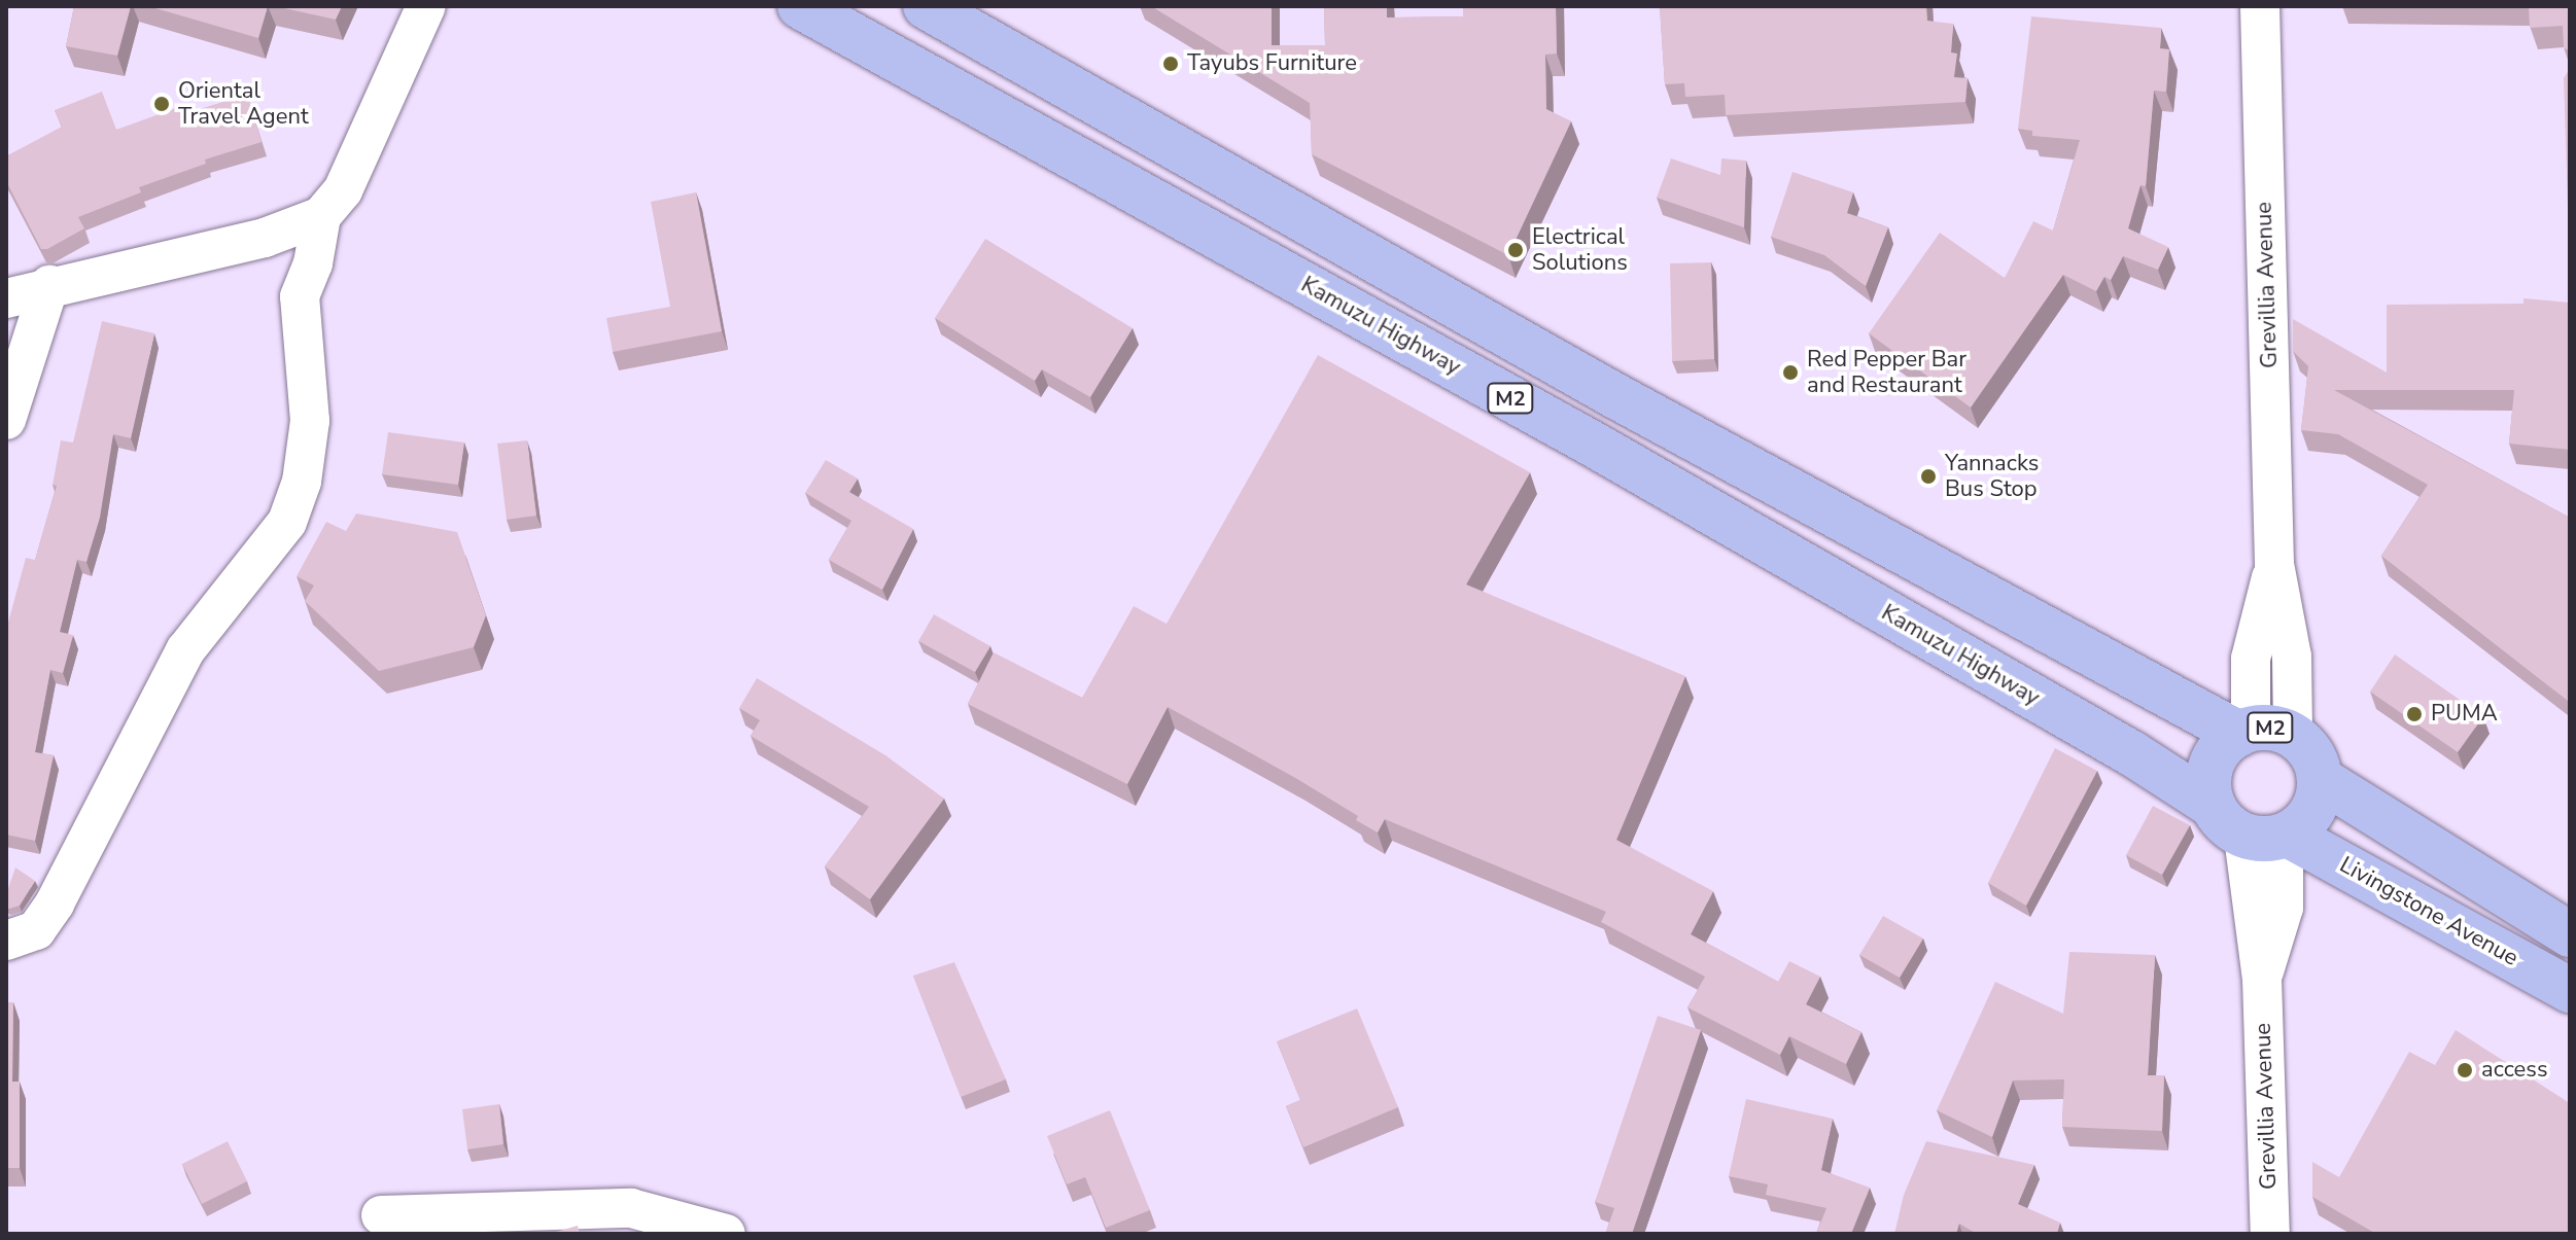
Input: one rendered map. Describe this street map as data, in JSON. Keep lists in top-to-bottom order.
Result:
{
  "streets": {
    "highway": ["Kamuzu Highway", "M2", "Livingstone Avenue"],
    "street": ["Grevillia Avenue"]
  },
  "crossings": [
    ["Grevillia Avenue", "Kamuzu Highway"],
    ["Grevillia Avenue", "M2"],
    ["Grevillia Avenue", "Livingstone Avenue"],
    ["Kamuzu Highway", "M2"],
    ["Kamuzu Highway", "Livingstone Avenue"],
    ["M2", "Livingstone Avenue"]
  ],
  "places": [
    "Tayubs Furniture",
    "Oriental Travel Agent",
    "Electrical Solutions",
    "Red Pepper Bar and Restaurant",
    "Yannacks Bus Stop",
    "PUMA",
    "access"
  ]
}
